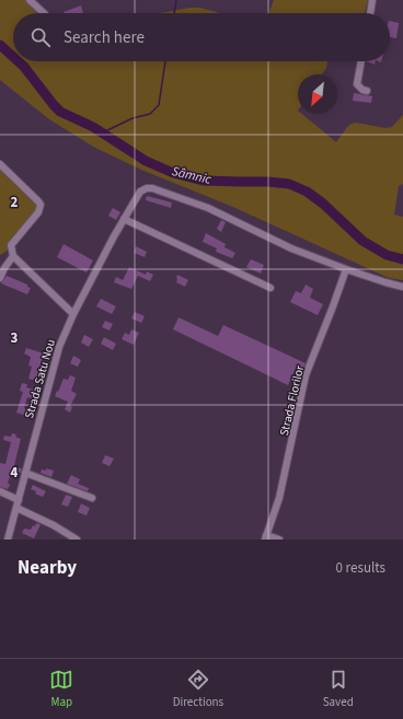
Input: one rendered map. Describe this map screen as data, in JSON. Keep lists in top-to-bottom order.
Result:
{
  "streets": {
    "street": ["Strada Satu Nou", "Strada Florilor"]
  },
  "crossings": [
    ["Strada Satu Nou", "Strada Florilor"]
  ],
  "water": ["Sâmnic"],
  "north": "bottom left",
  "page": {
    "search": "Search here",
    "heading": ["Nearby", "0 results"],
    "nav": ["Map", "Directions", "Saved"]
  },
  "grid": {
    "rows": ["2", "3", "4"]
  }
}
